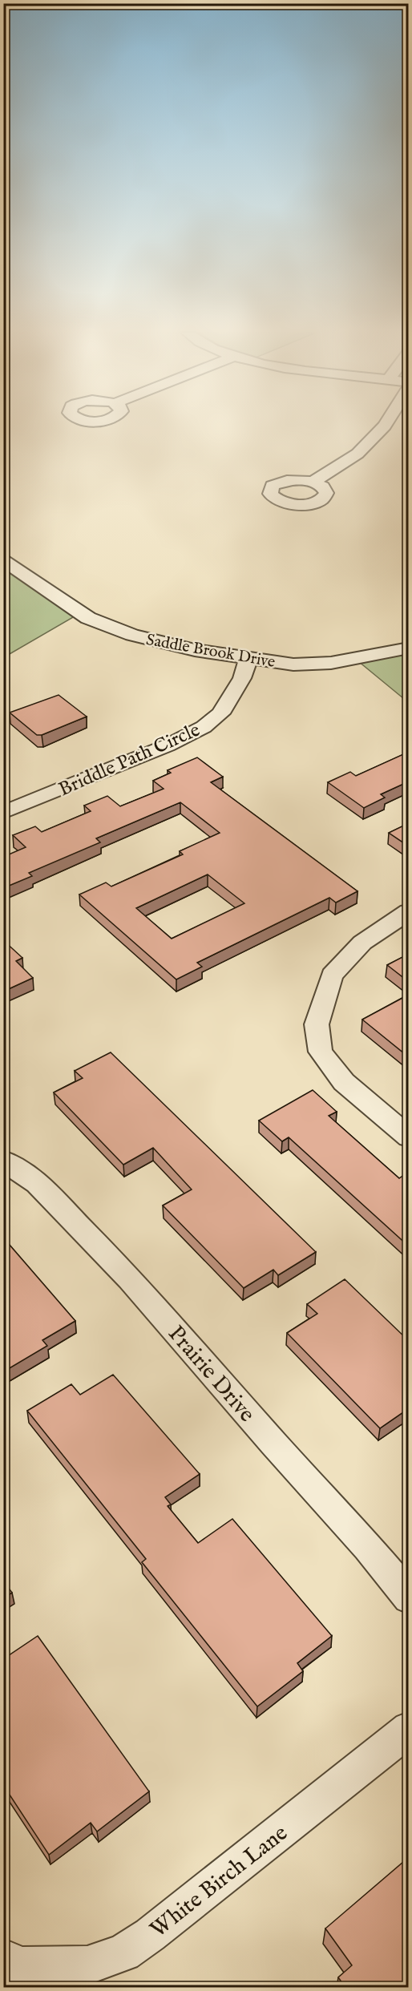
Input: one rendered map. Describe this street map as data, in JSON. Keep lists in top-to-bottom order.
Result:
{
  "streets": {
    "street": [
      "Saddle Brook Drive",
      "Briddle Path Circle",
      "Prairie Drive",
      "White Birch Lane"
    ]
  },
  "crossings": [
    ["Saddle Brook Drive", "Briddle Path Circle"]
  ]
}
